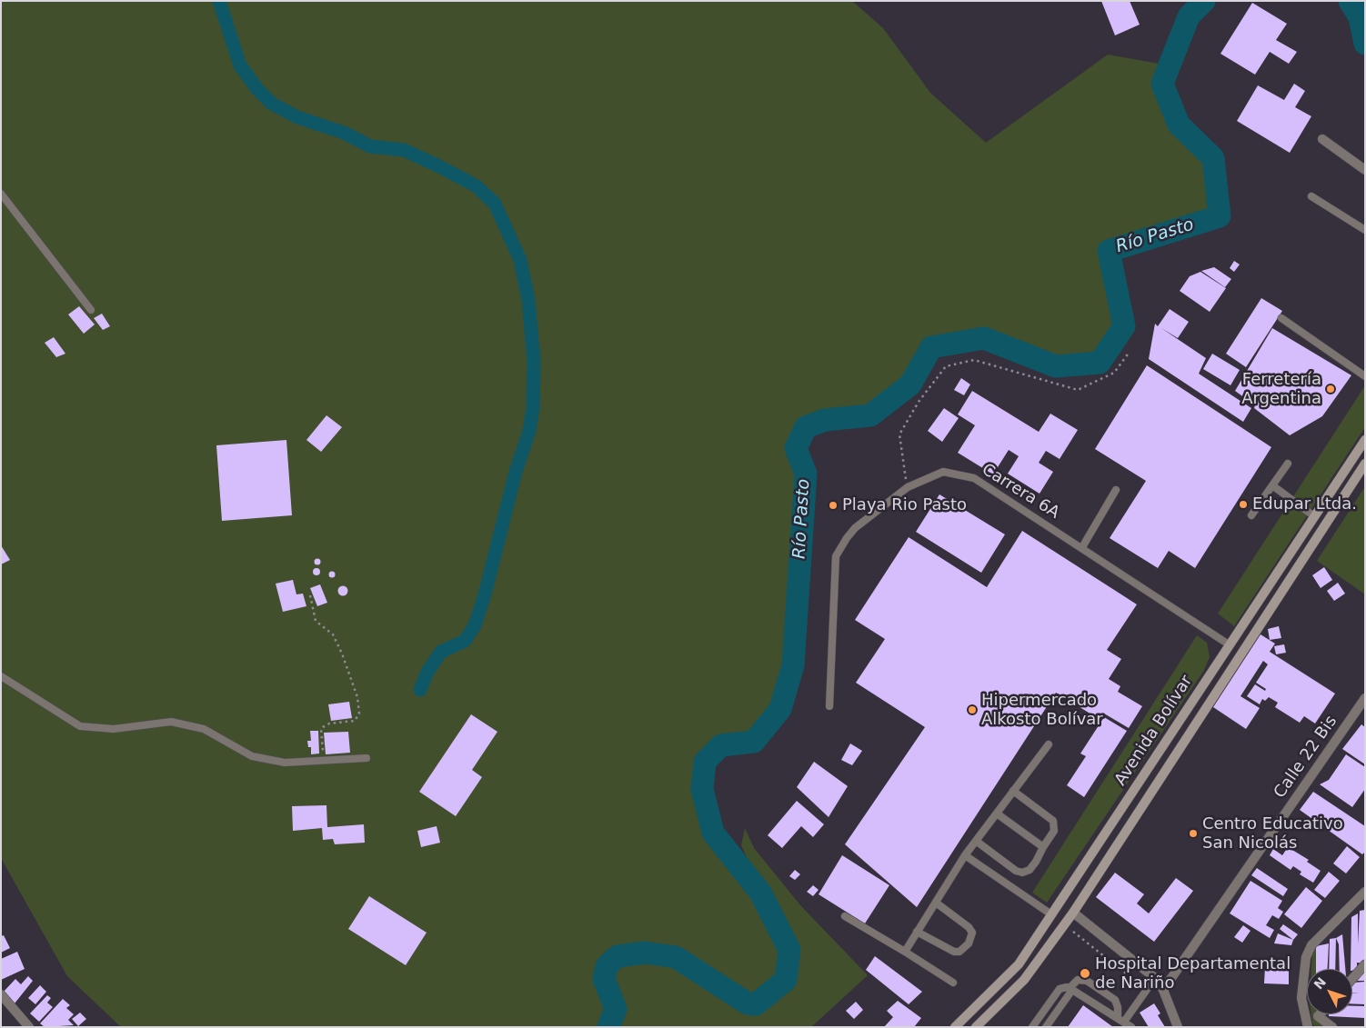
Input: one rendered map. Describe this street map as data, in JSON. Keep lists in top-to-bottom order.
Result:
{
  "streets": {
    "main road": ["Avenida Bolívar"],
    "street": ["Calle 22 Bis"],
    "lane": ["Carrera 6A"]
  },
  "crossings": [
    ["Carrera 6A", "Avenida Bolívar"]
  ],
  "water": ["Río Pasto"],
  "places": [
    "Ferretería Argentina",
    "Edupar Ltda.",
    "Playa Rio Pasto",
    "Hipermercado Alkosto Bolívar",
    "Centro Educativo San Nicolás",
    "Hospital Departamental de Nariño"
  ],
  "north": "top left"
}
